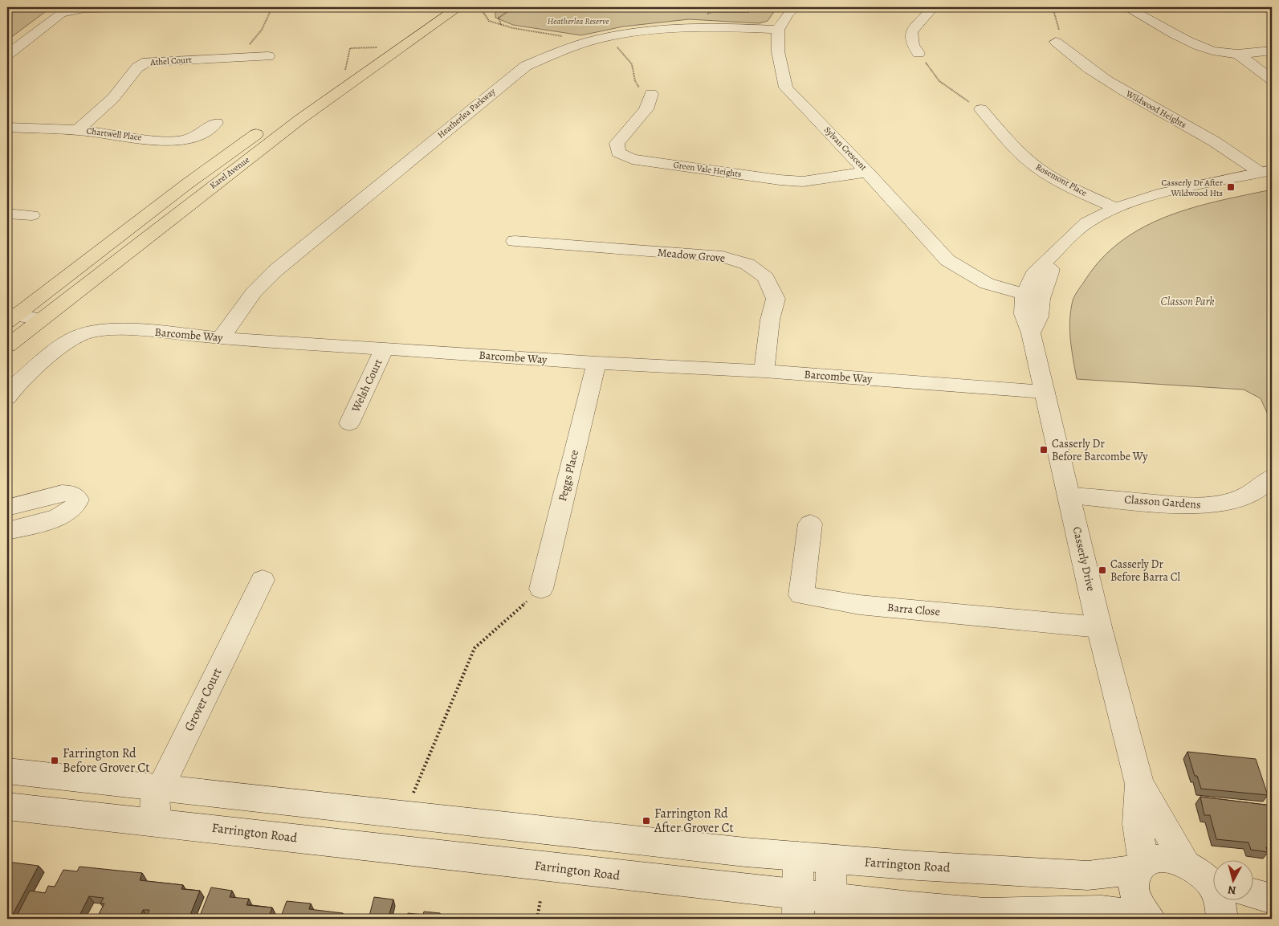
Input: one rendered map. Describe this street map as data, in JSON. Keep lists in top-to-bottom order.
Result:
{
  "streets": {
    "main road": ["Karel Avenue"],
    "street": [
      "Athel Court",
      "Wildwood Heights",
      "Heatherlea Parkway",
      "Chartwell Place",
      "Sylvan Crescent",
      "Green Vale Heights",
      "Rosemont Place",
      "Meadow Grove",
      "Barcombe Way",
      "Welsh Court",
      "Peggs Place",
      "Classon Gardens",
      "Casserly Drive",
      "Barra Close",
      "Grover Court",
      "Farrington Road"
    ]
  },
  "crossings": [
    ["Athel Court", "Chartwell Place"],
    ["Wildwood Heights", "Casserly Drive"],
    ["Heatherlea Parkway", "Sylvan Crescent"],
    ["Heatherlea Parkway", "Barcombe Way"],
    ["Sylvan Crescent", "Green Vale Heights"],
    ["Sylvan Crescent", "Casserly Drive"],
    ["Rosemont Place", "Casserly Drive"],
    ["Meadow Grove", "Barcombe Way"],
    ["Barcombe Way", "Welsh Court"],
    ["Barcombe Way", "Peggs Place"],
    ["Barcombe Way", "Casserly Drive"],
    ["Classon Gardens", "Casserly Drive"],
    ["Casserly Drive", "Barra Close"],
    ["Casserly Drive", "Farrington Road"],
    ["Grover Court", "Farrington Road"]
  ],
  "parks": ["Heatherlea Reserve", "Classon Park"],
  "places": {
    "transit": [
      "Casserly Dr After Wildwood Hts",
      "Casserly Dr Before Barcombe Wy",
      "Casserly Dr Before Barra Cl",
      "Farrington Rd Before Grover Ct",
      "Farrington Rd After Grover Ct"
    ]
  },
  "north": "bottom"
}
